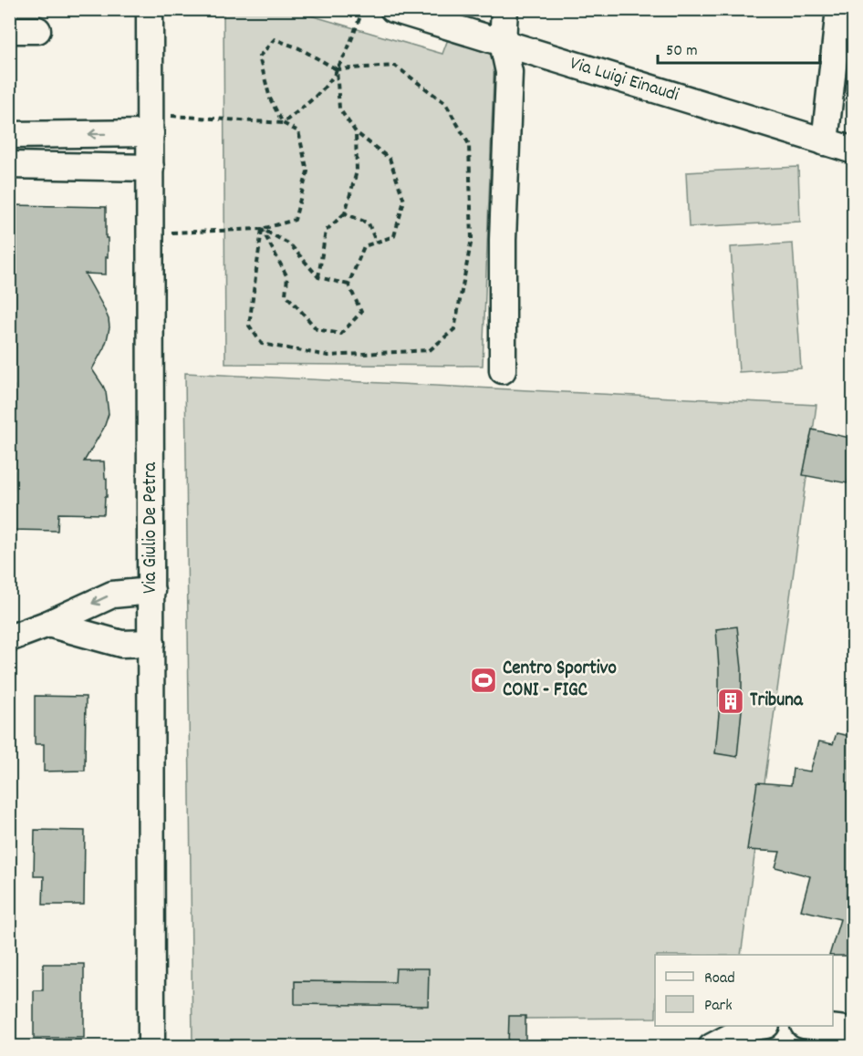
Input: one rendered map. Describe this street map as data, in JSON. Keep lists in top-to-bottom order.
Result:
{
  "streets": {
    "street": ["Via Luigi Einaudi", "Via Giulio De Petra"]
  },
  "places": {
    "sports": ["Centro Sportivo CONI - FIGC"],
    "building": ["Tribuna"]
  },
  "legend": ["Road", "Park"],
  "scale_bar": "50 m"
}
